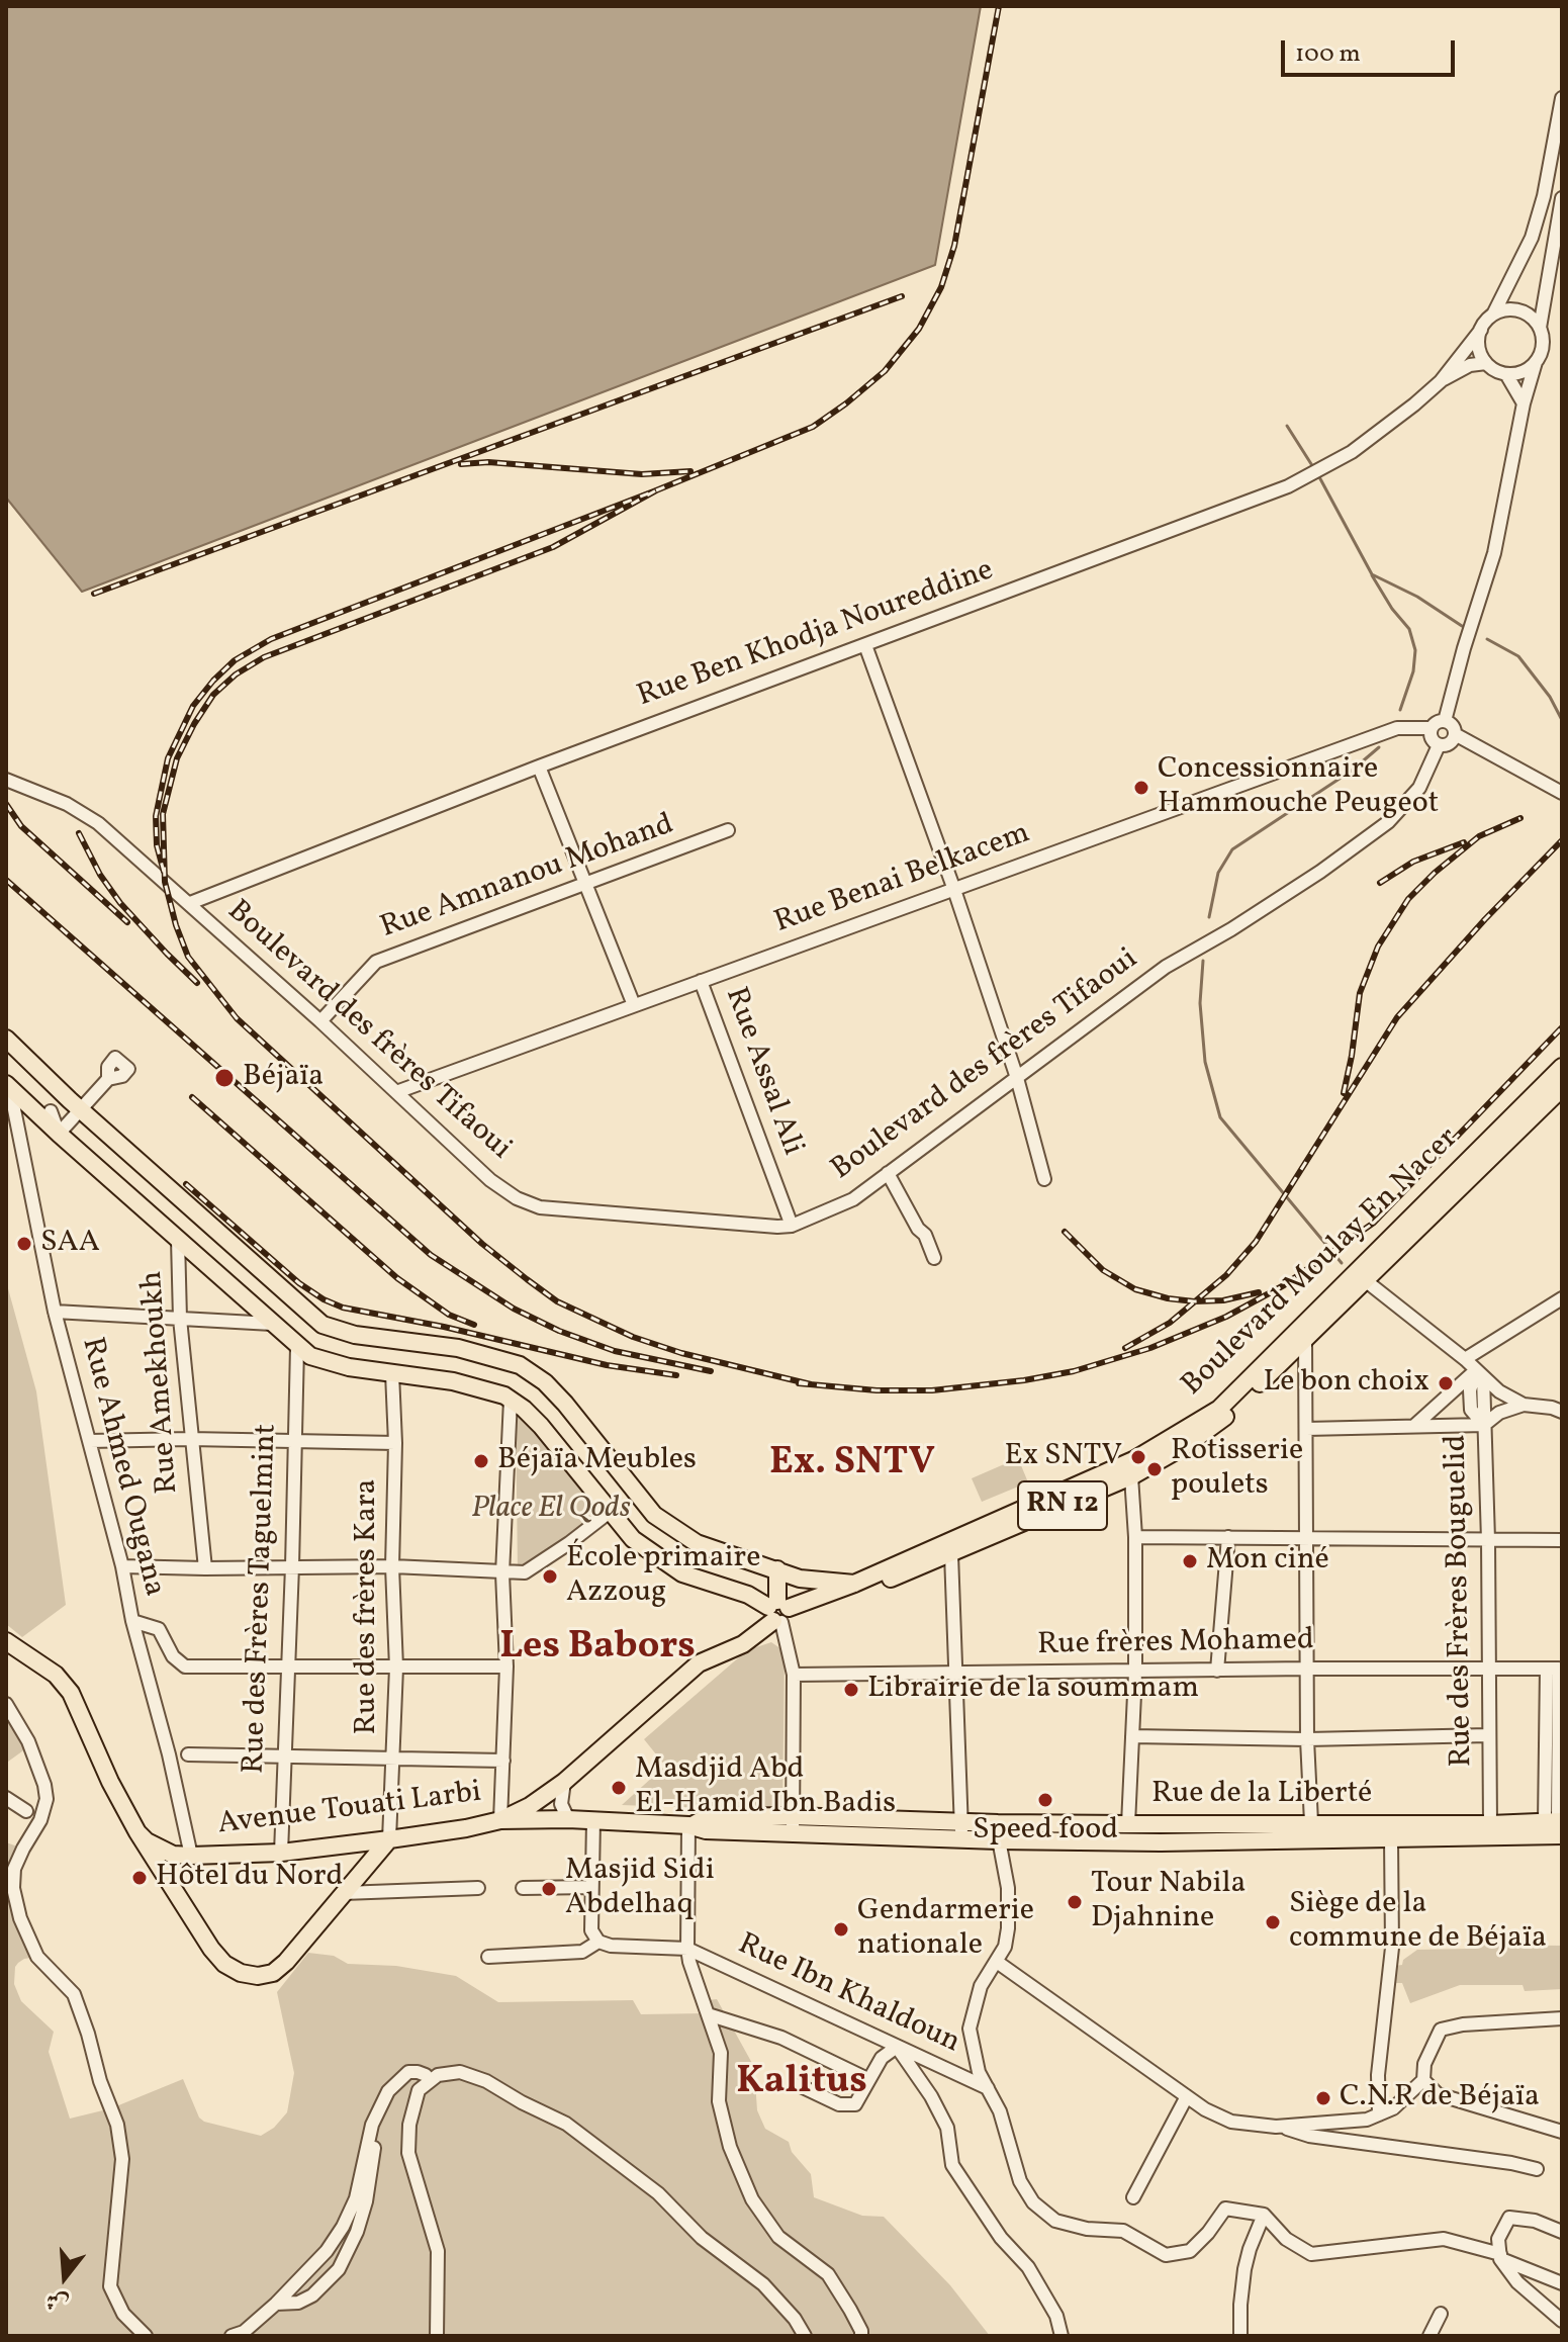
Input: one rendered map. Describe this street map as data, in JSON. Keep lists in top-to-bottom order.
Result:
{
  "streets": {
    "main road": [
      "Boulevard Moulay En Nacer",
      "RN 12",
      "Rue de la Liberté",
      "Avenue Touati Larbi"
    ],
    "street": [
      "Rue Ben Khodja Noureddine",
      "Rue Amnanou Mohand",
      "Rue Benai Belkacem",
      "Boulevard des frères Tifaoui",
      "Rue Assal Ali",
      "Rue Amekhoukh",
      "Rue Ahmed Ougana",
      "Rue des Frères Taguelmint",
      "Rue des Frères Bouguelid",
      "Rue des frères Kara",
      "Rue frères Mohamed",
      "Rue Ibn Khaldoun"
    ]
  },
  "crossings": [
    ["Rue Ben Khodja Noureddine", "Boulevard des frères Tifaoui"],
    ["Rue Amnanou Mohand", "Boulevard des frères Tifaoui"],
    ["Rue Benai Belkacem", "Boulevard des frères Tifaoui"],
    ["Rue Benai Belkacem", "Rue Assal Ali"],
    ["Boulevard des frères Tifaoui", "Rue Assal Ali"],
    ["Boulevard Moulay En Nacer", "Avenue Touati Larbi"],
    ["Rue Ahmed Ougana", "Avenue Touati Larbi"],
    ["Rue des Frères Taguelmint", "Avenue Touati Larbi"],
    ["Rue des Frères Bouguelid", "Rue frères Mohamed"],
    ["Rue des Frères Bouguelid", "Rue de la Liberté"],
    ["Rue des frères Kara", "Avenue Touati Larbi"]
  ],
  "districts": ["Ex. SNTV", "Les Babors", "Kalitus"],
  "parks": ["Place El Qods"],
  "places": [
    "Concessionnaire Hammouche Peugeot",
    "Béjaïa",
    "SAA",
    "Le bon choix",
    "Ex SNTV",
    "Béjaïa Meubles",
    "Rotisserie poulets",
    "Mon ciné",
    "École primaire Azzoug",
    "Librairie de la soummam",
    "Masdjid Abd El-Hamid Ibn Badis",
    "Speed food",
    "Hôtel du Nord",
    "Masjid Sidi Abdelhaq",
    "Tour Nabila Djahnine",
    "Siège de la commune de Béjaïa",
    "Gendarmerie nationale",
    "C.N.R de Béjaïa"
  ],
  "scale_bar": "100 m",
  "north": "bottom"
}
